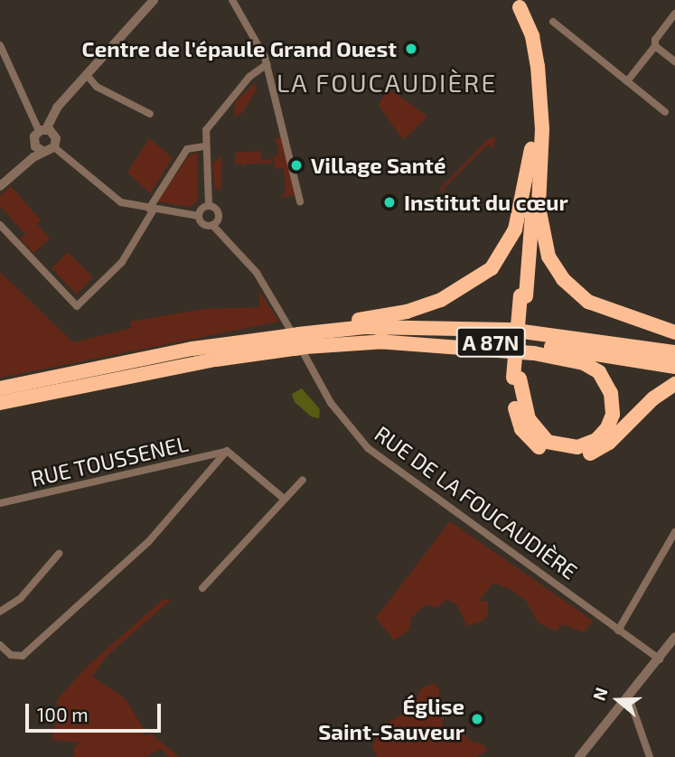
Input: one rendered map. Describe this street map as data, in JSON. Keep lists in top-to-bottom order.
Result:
{
  "streets": {
    "highway": ["A 87N"],
    "street": ["RUE TOUSSENEL", "RUE DE LA FOUCAUDIÈRE"]
  },
  "districts": ["LA FOUCAUDIÈRE"],
  "places": [
    "Centre de l'épaule Grand Ouest",
    "Village Santé",
    "Institut du cœur",
    "Église Saint-Sauveur"
  ],
  "scale_bar": "100 m",
  "north": "left"
}
